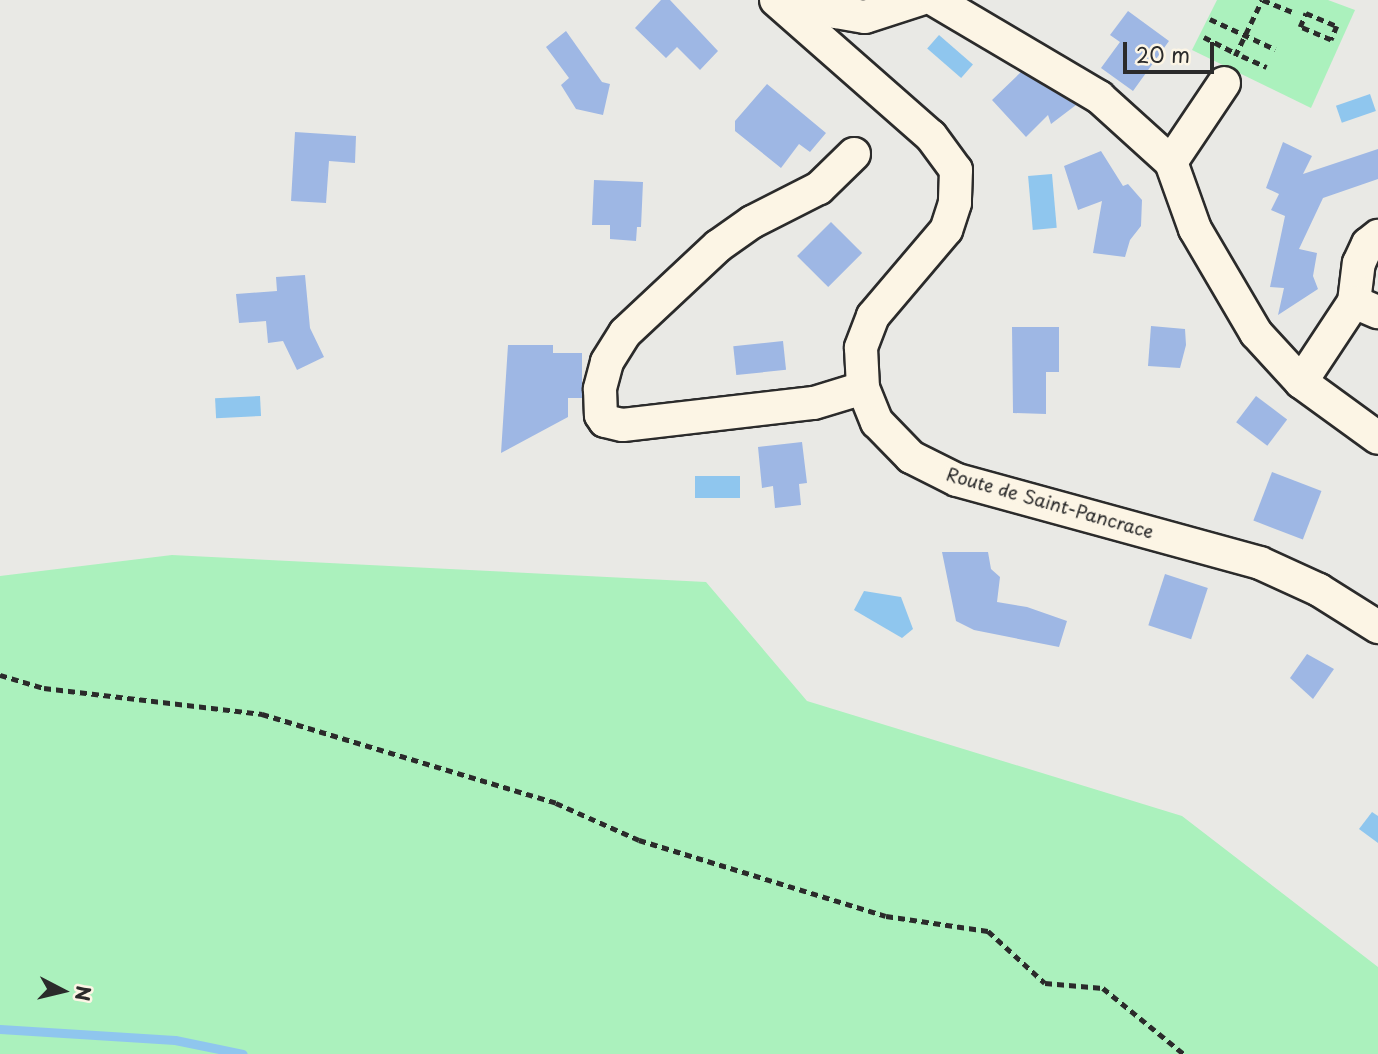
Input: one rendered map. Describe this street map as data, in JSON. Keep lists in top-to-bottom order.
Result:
{
  "streets": {
    "street": ["Route de Saint-Pancrace"]
  },
  "scale_bar": "20 m",
  "north": "right"
}
